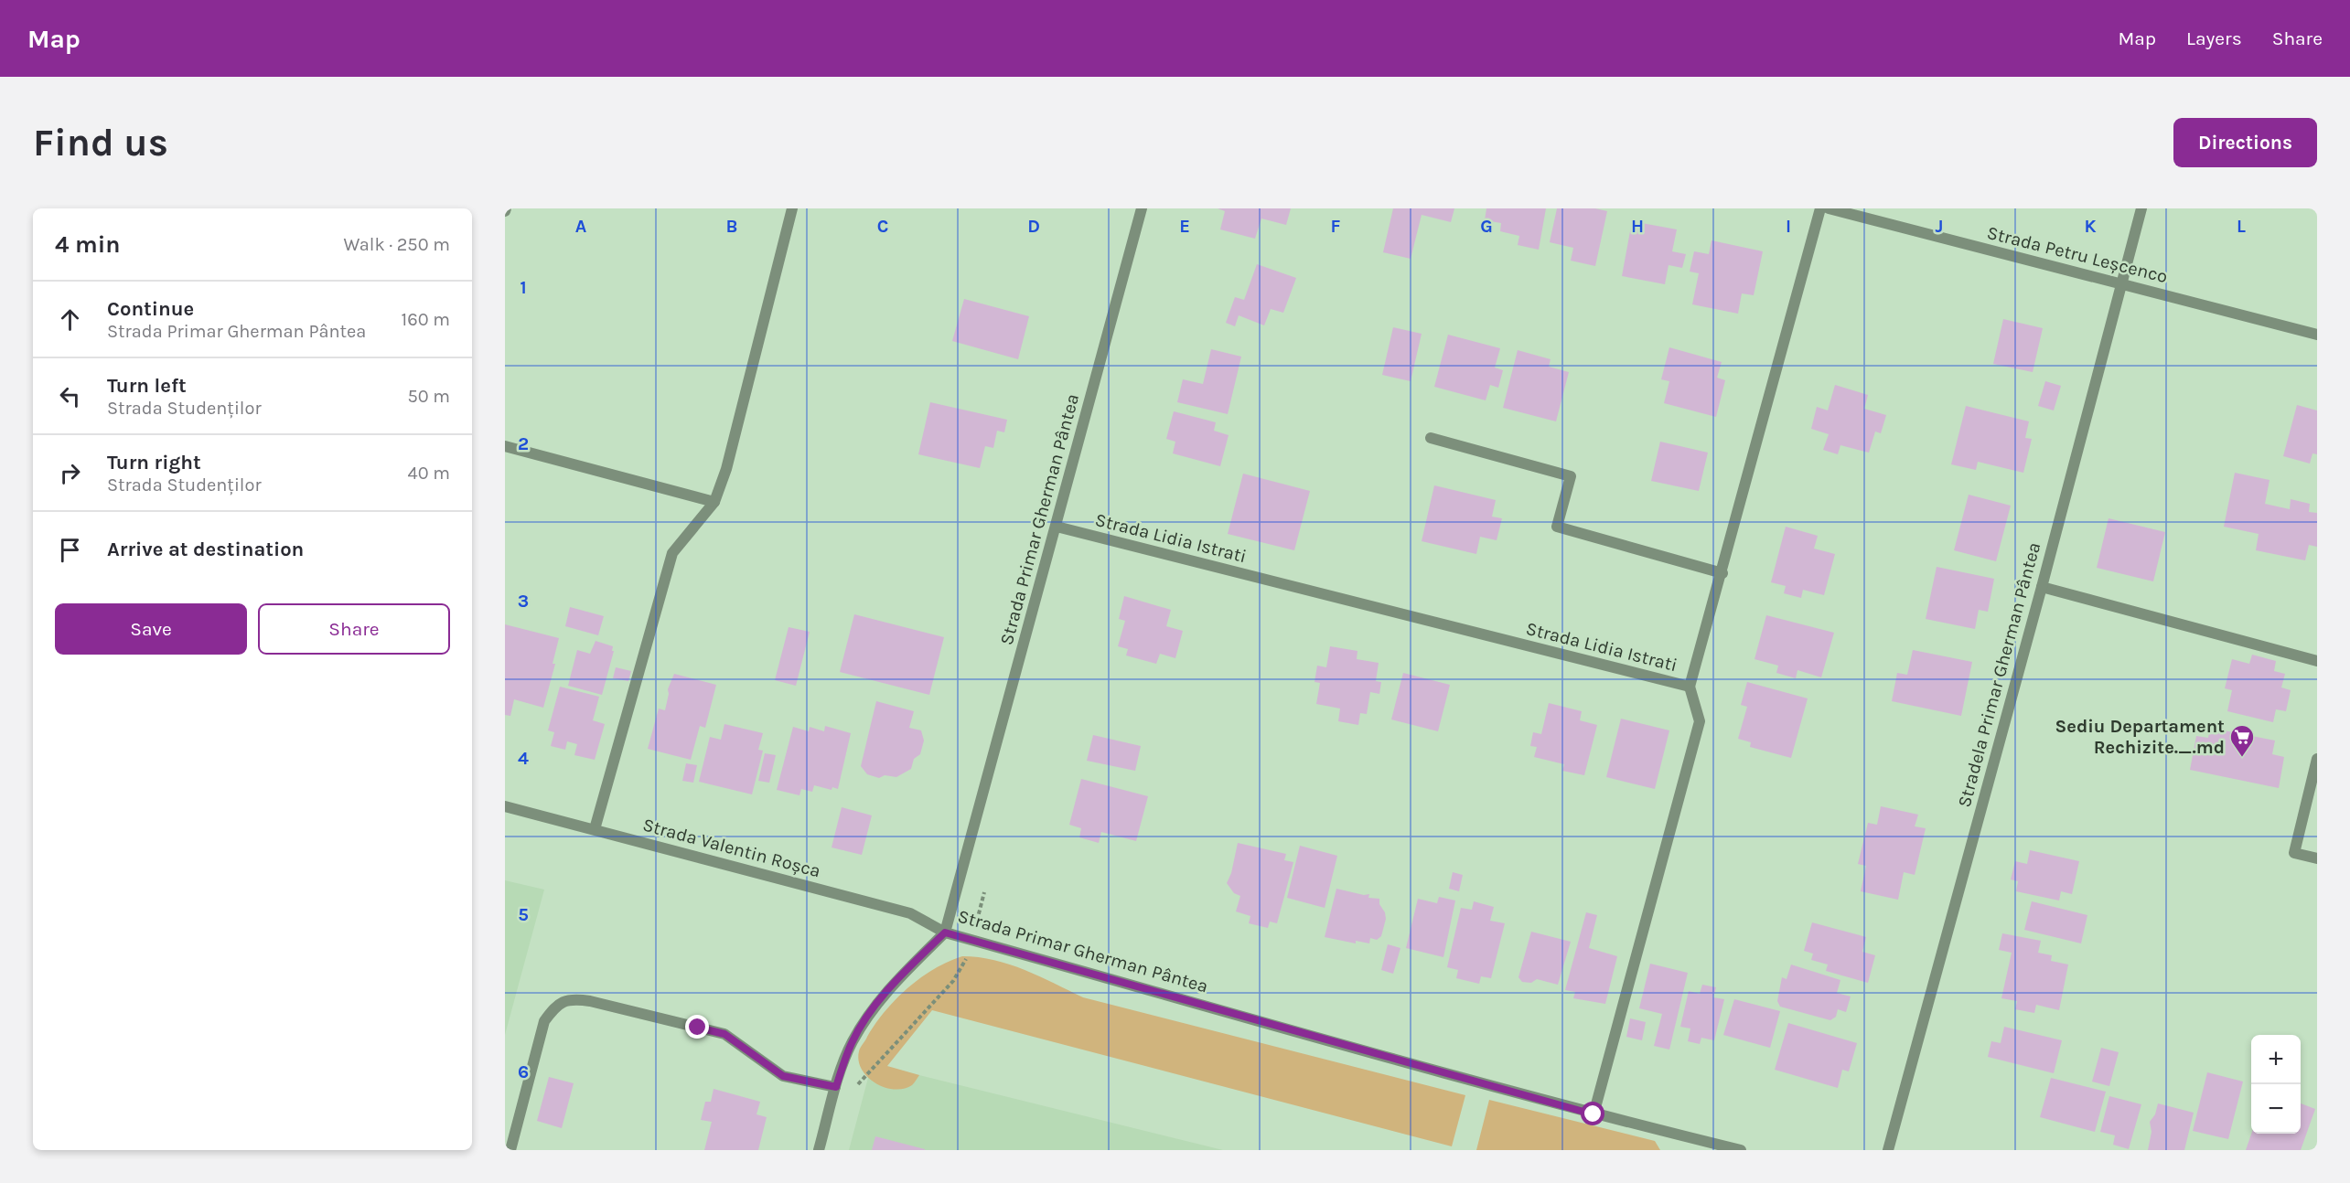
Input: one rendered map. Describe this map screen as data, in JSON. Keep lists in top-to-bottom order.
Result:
{
  "streets": {
    "street": [
      "Strada Petru Leșcenco",
      "Strada Primar Gherman Pântea",
      "Strada Lidia Istrati",
      "Stradela Primar Gherman Pântea",
      "Strada Valentin Roșca"
    ]
  },
  "crossings": [
    ["Strada Petru Leșcenco", "Stradela Primar Gherman Pântea"],
    ["Strada Primar Gherman Pântea", "Strada Lidia Istrati"],
    ["Strada Primar Gherman Pântea", "Strada Valentin Roșca"]
  ],
  "places": {
    "supermarket": ["Sediu Departament Rechizite._.md"]
  },
  "page": {
    "header": "Map",
    "nav": ["Map", "Layers", "Share"],
    "buttons": [
      "Directions",
      ["Save", "Share"]
    ],
    "title": "Find us",
    "heading": ["4 min", "Walk · 250 m"],
    "list": [
      ["Continue", "Strada Primar Gherman Pântea", "160 m"],
      ["Turn left", "Strada Studenților", "50 m"],
      ["Turn right", "Strada Studenților", "40 m"],
      "Arrive at destination"
    ],
    "map_buttons": ["+", "−"]
  },
  "grid": {
    "columns": [
      "A",
      "B",
      "C",
      "D",
      "E",
      "F",
      "G",
      "H",
      "I",
      "J",
      "K",
      "L"
    ],
    "rows": [
      "1",
      "2",
      "3",
      "4",
      "5",
      "6"
    ]
  }
}
